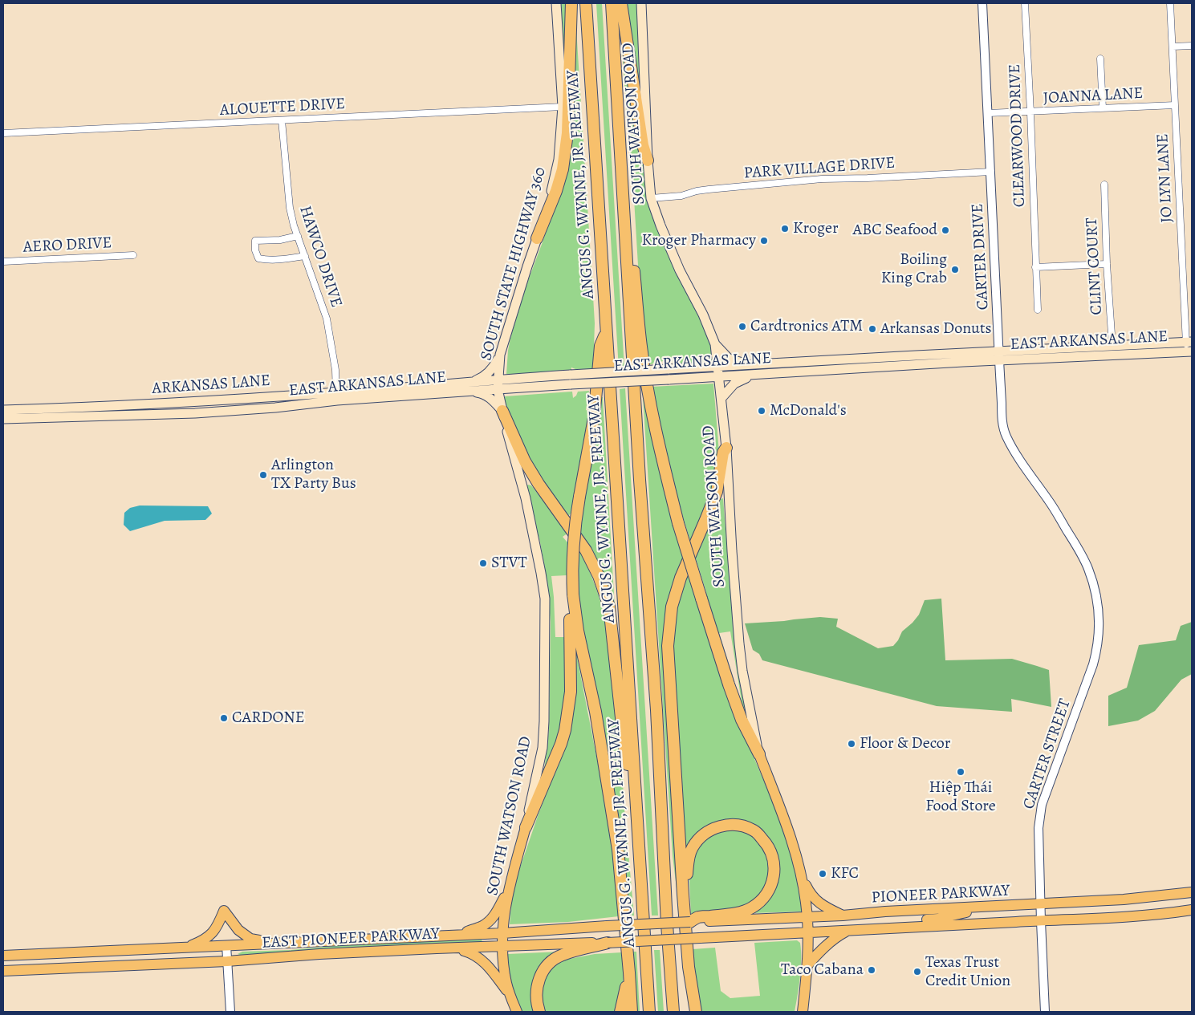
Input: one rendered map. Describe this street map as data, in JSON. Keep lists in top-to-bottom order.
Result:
{
  "streets": {
    "highway": ["ANGUS G. WYNNE, JR. FREEWAY"],
    "main road": [
      "SOUTH WATSON ROAD",
      "SOUTH STATE HIGHWAY 360",
      "EAST ARKANSAS LANE",
      "ARKANSAS LANE",
      "PIONEER PARKWAY",
      "EAST PIONEER PARKWAY"
    ],
    "street": [
      "JOANNA LANE",
      "ALOUETTE DRIVE",
      "CLEARWOOD DRIVE",
      "PARK VILLAGE DRIVE",
      "JO LYN LANE",
      "AERO DRIVE",
      "HAWCO DRIVE",
      "CARTER DRIVE",
      "CLINT COURT",
      "CARTER STREET"
    ]
  },
  "crossings": [
    ["JOANNA LANE", "CLEARWOOD DRIVE"],
    ["JOANNA LANE", "JO LYN LANE"],
    ["JOANNA LANE", "CARTER DRIVE"],
    ["ALOUETTE DRIVE", "HAWCO DRIVE"],
    ["ALOUETTE DRIVE", "SOUTH STATE HIGHWAY 360"],
    ["SOUTH WATSON ROAD", "PARK VILLAGE DRIVE"],
    ["SOUTH WATSON ROAD", "SOUTH STATE HIGHWAY 360"],
    ["SOUTH WATSON ROAD", "EAST ARKANSAS LANE"],
    ["SOUTH WATSON ROAD", "PIONEER PARKWAY"],
    ["SOUTH WATSON ROAD", "EAST PIONEER PARKWAY"],
    ["PARK VILLAGE DRIVE", "CARTER DRIVE"],
    ["JO LYN LANE", "EAST ARKANSAS LANE"],
    ["HAWCO DRIVE", "EAST ARKANSAS LANE"],
    ["HAWCO DRIVE", "ARKANSAS LANE"],
    ["CARTER DRIVE", "EAST ARKANSAS LANE"],
    ["CARTER DRIVE", "CARTER STREET"],
    ["SOUTH STATE HIGHWAY 360", "EAST ARKANSAS LANE"],
    ["CLINT COURT", "EAST ARKANSAS LANE"],
    ["EAST ARKANSAS LANE", "ARKANSAS LANE"],
    ["CARTER STREET", "PIONEER PARKWAY"],
    ["PIONEER PARKWAY", "EAST PIONEER PARKWAY"]
  ],
  "places": [
    "Kroger",
    "ABC Seafood",
    "Kroger Pharmacy",
    "Boiling King Crab",
    "Cardtronics ATM",
    "Arkansas Donuts",
    "McDonald's",
    "Arlington TX Party Bus",
    "STVT",
    "CARDONE",
    "Floor & Decor",
    "Hiệp Thái Food Store",
    "KFC",
    "Taco Cabana",
    "Texas Trust Credit Union"
  ]
}
